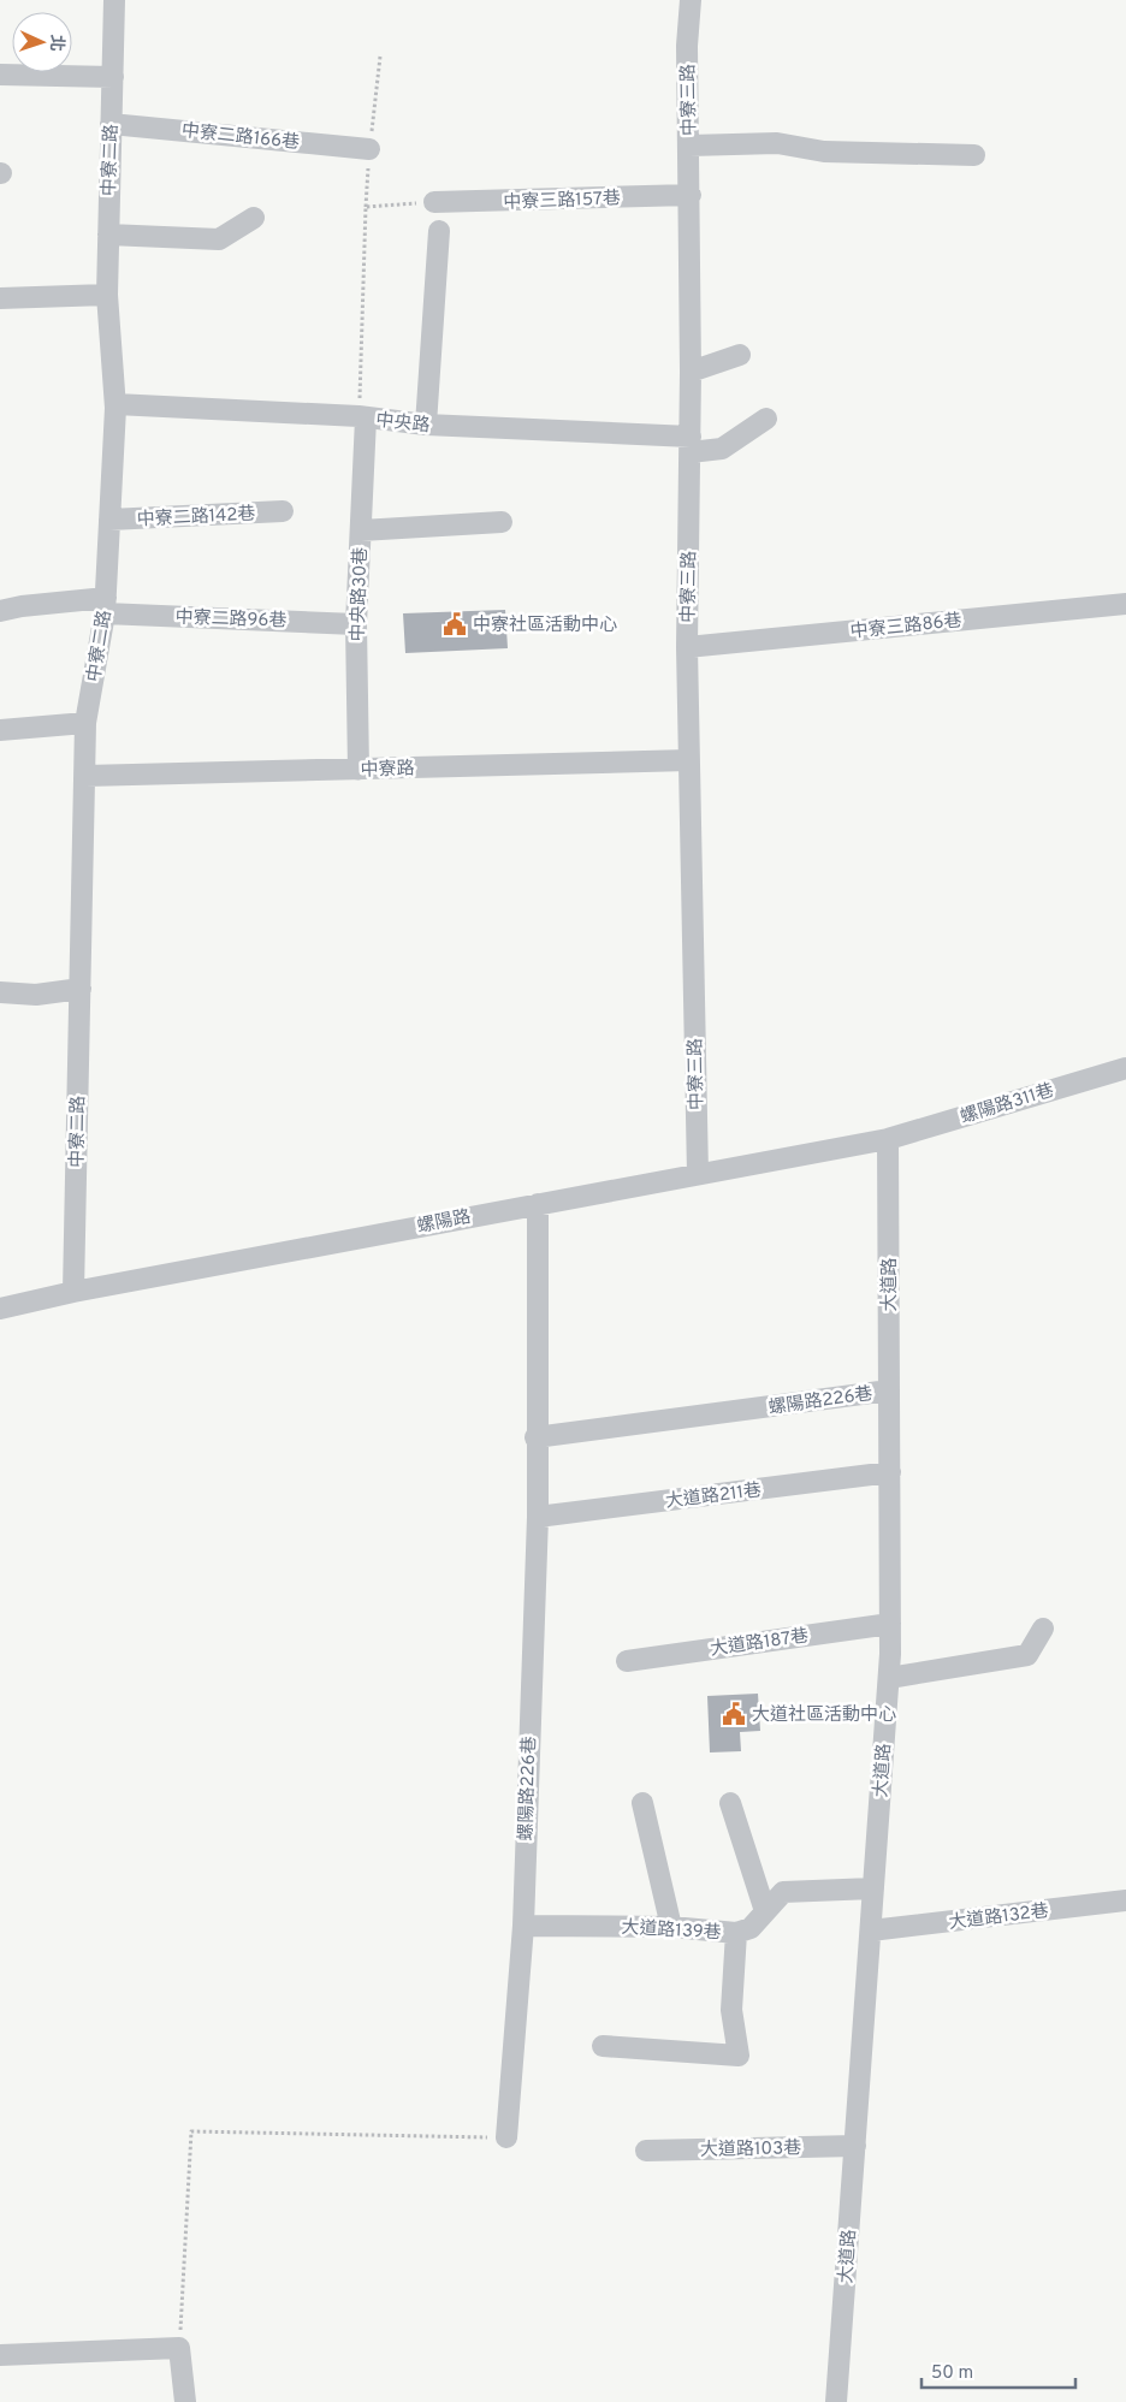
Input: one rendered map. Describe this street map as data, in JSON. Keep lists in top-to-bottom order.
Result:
{
  "streets": {
    "street": [
      "中寮三路",
      "中寮二路166巷",
      "中寮二路",
      "中寮三路157巷",
      "中央路",
      "中寮二路142巷",
      "中央路30巷",
      "中寮二路96巷",
      "中寮三路86巷",
      "中寮路",
      "螺陽路311巷",
      "螺陽路",
      "大道路",
      "螺陽路226巷",
      "大道路211巷",
      "大道路187巷",
      "大道路132巷",
      "大道路139巷",
      "大道路103巷"
    ]
  },
  "crossings": [
    ["中寮三路", "中寮三路157巷"],
    ["中寮三路", "中央路"],
    ["中寮三路", "中寮三路86巷"],
    ["中寮三路", "中寮路"],
    ["中寮三路", "螺陽路"],
    ["中寮二路166巷", "中寮二路"],
    ["中寮二路", "中央路"],
    ["中寮二路", "中寮二路142巷"],
    ["中寮二路", "中寮二路96巷"],
    ["中寮二路", "中寮路"],
    ["中寮二路", "螺陽路"],
    ["中央路", "中央路30巷"],
    ["中央路30巷", "中寮二路96巷"],
    ["中央路30巷", "中寮路"],
    ["螺陽路311巷", "螺陽路"],
    ["螺陽路311巷", "大道路"],
    ["螺陽路", "大道路"],
    ["螺陽路", "螺陽路226巷"],
    ["大道路", "螺陽路226巷"],
    ["大道路", "大道路211巷"],
    ["大道路", "大道路187巷"],
    ["大道路", "大道路132巷"],
    ["大道路", "大道路139巷"],
    ["大道路", "大道路103巷"],
    ["螺陽路226巷", "大道路211巷"],
    ["螺陽路226巷", "大道路139巷"]
  ],
  "places": {
    "public building": ["中寮社區活動中心", "大道社區活動中心"]
  },
  "scale_bar": "50 m",
  "north": "right"
}
